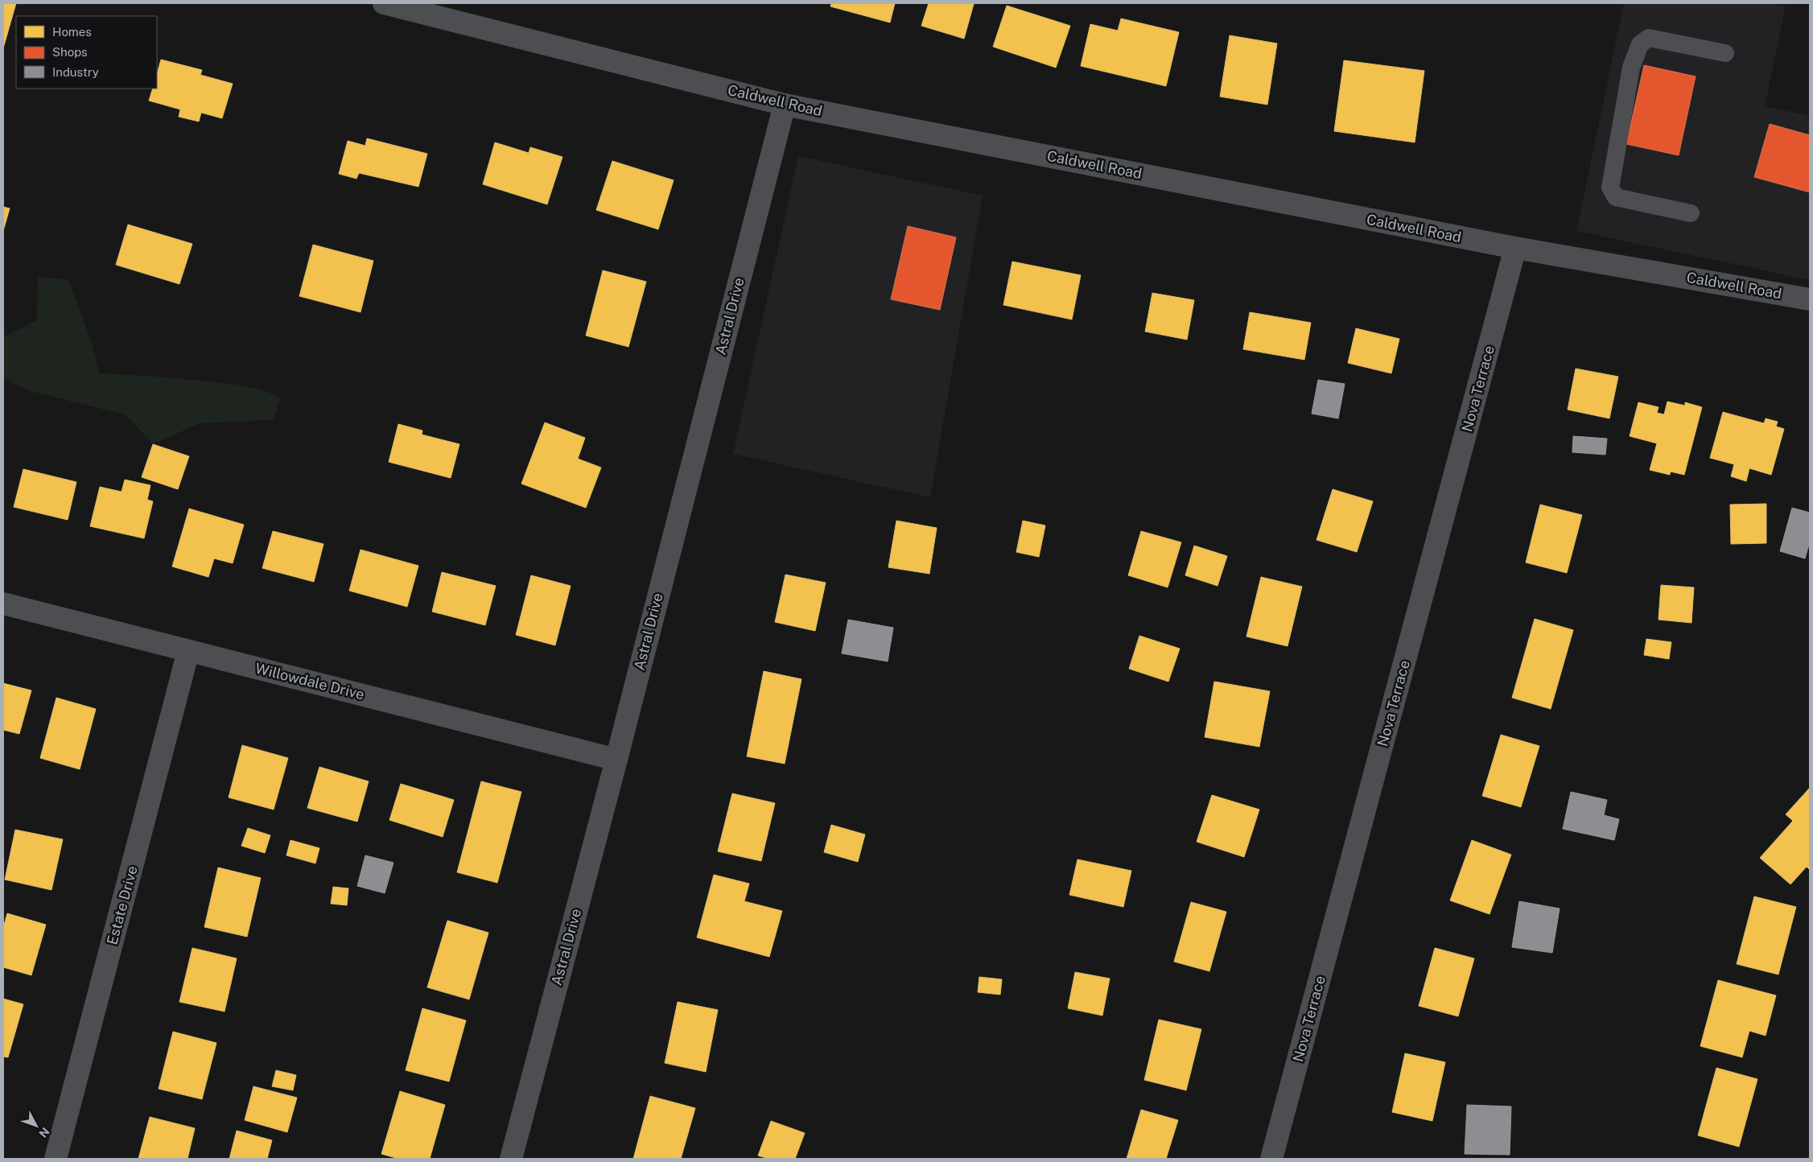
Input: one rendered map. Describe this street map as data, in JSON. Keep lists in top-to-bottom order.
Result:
{
  "streets": {
    "street": [
      "Caldwell Road",
      "Astral Drive",
      "Nova Terrace",
      "Willowdale Drive",
      "Estate Drive"
    ]
  },
  "crossings": [
    ["Caldwell Road", "Astral Drive"],
    ["Caldwell Road", "Nova Terrace"],
    ["Astral Drive", "Willowdale Drive"],
    ["Willowdale Drive", "Estate Drive"]
  ],
  "legend": ["Homes", "Shops", "Industry"],
  "north": "bottom right"
}
